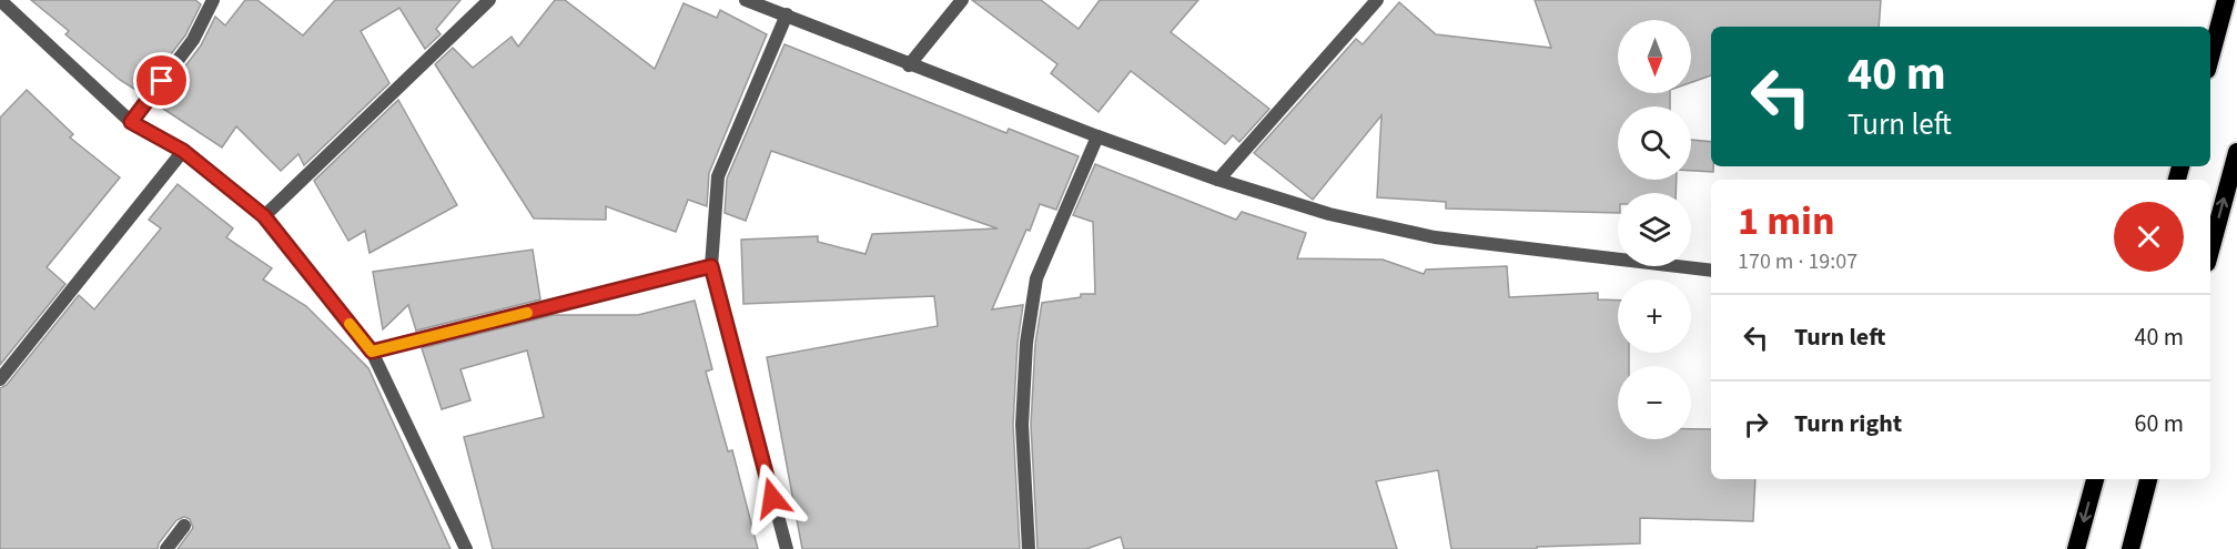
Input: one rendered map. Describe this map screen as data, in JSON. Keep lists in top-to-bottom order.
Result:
{
  "north": "bottom",
  "page": {
    "map_buttons": ["+", "−"],
    "turn": ["40 m", "Turn left"],
    "heading": ["1 min", "170 m · 19:07"],
    "list": [
      {
        "name": "Turn left",
        "value": "40 m"
      },
      {
        "name": "Turn right",
        "value": "60 m"
      }
    ]
  }
}
